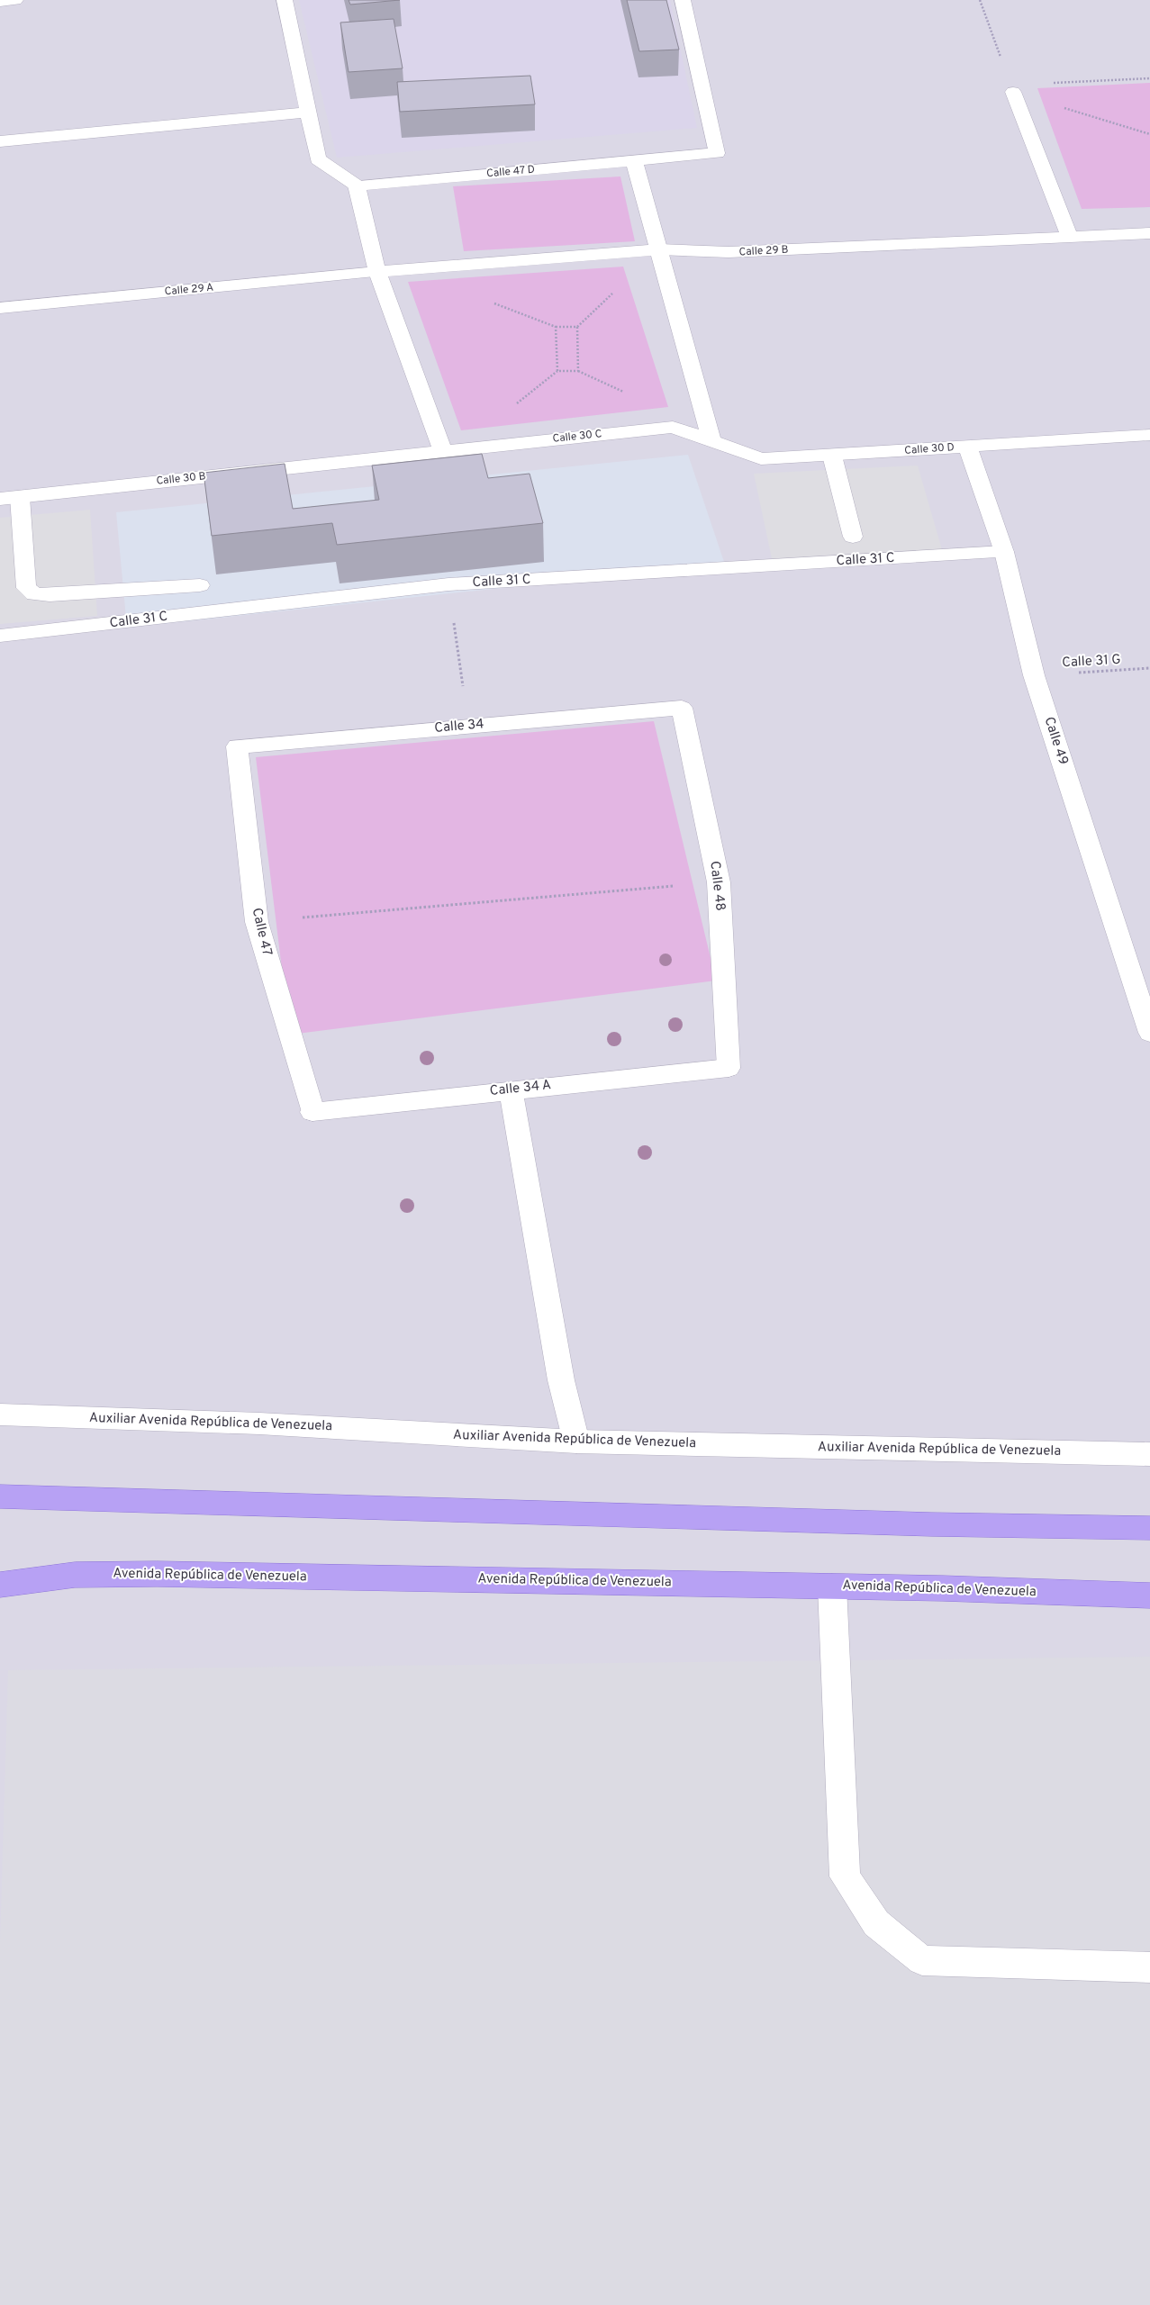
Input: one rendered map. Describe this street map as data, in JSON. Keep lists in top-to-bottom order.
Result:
{
  "streets": {
    "main road": ["Avenida República de Venezuela"],
    "street": [
      "Calle 47 D",
      "Calle 29 B",
      "Calle 29 A",
      "Calle 30 C",
      "Calle 30 D",
      "Calle 30 B",
      "Calle 31 C",
      "Calle 34",
      "Calle 49",
      "Calle 48",
      "Calle 47",
      "Calle 34 A",
      "Auxiliar Avenida República de Venezuela"
    ],
    "path": ["Calle 31 G"]
  },
  "crossings": [
    ["Calle 29 B", "Calle 29 A"],
    ["Calle 30 C", "Calle 30 D"],
    ["Calle 30 C", "Calle 30 B"],
    ["Calle 30 D", "Calle 49"],
    ["Calle 31 C", "Calle 49"],
    ["Calle 31 G", "Calle 49"],
    ["Calle 34", "Calle 48"],
    ["Calle 34", "Calle 47"],
    ["Calle 48", "Calle 34 A"],
    ["Calle 47", "Calle 34 A"]
  ]
}
